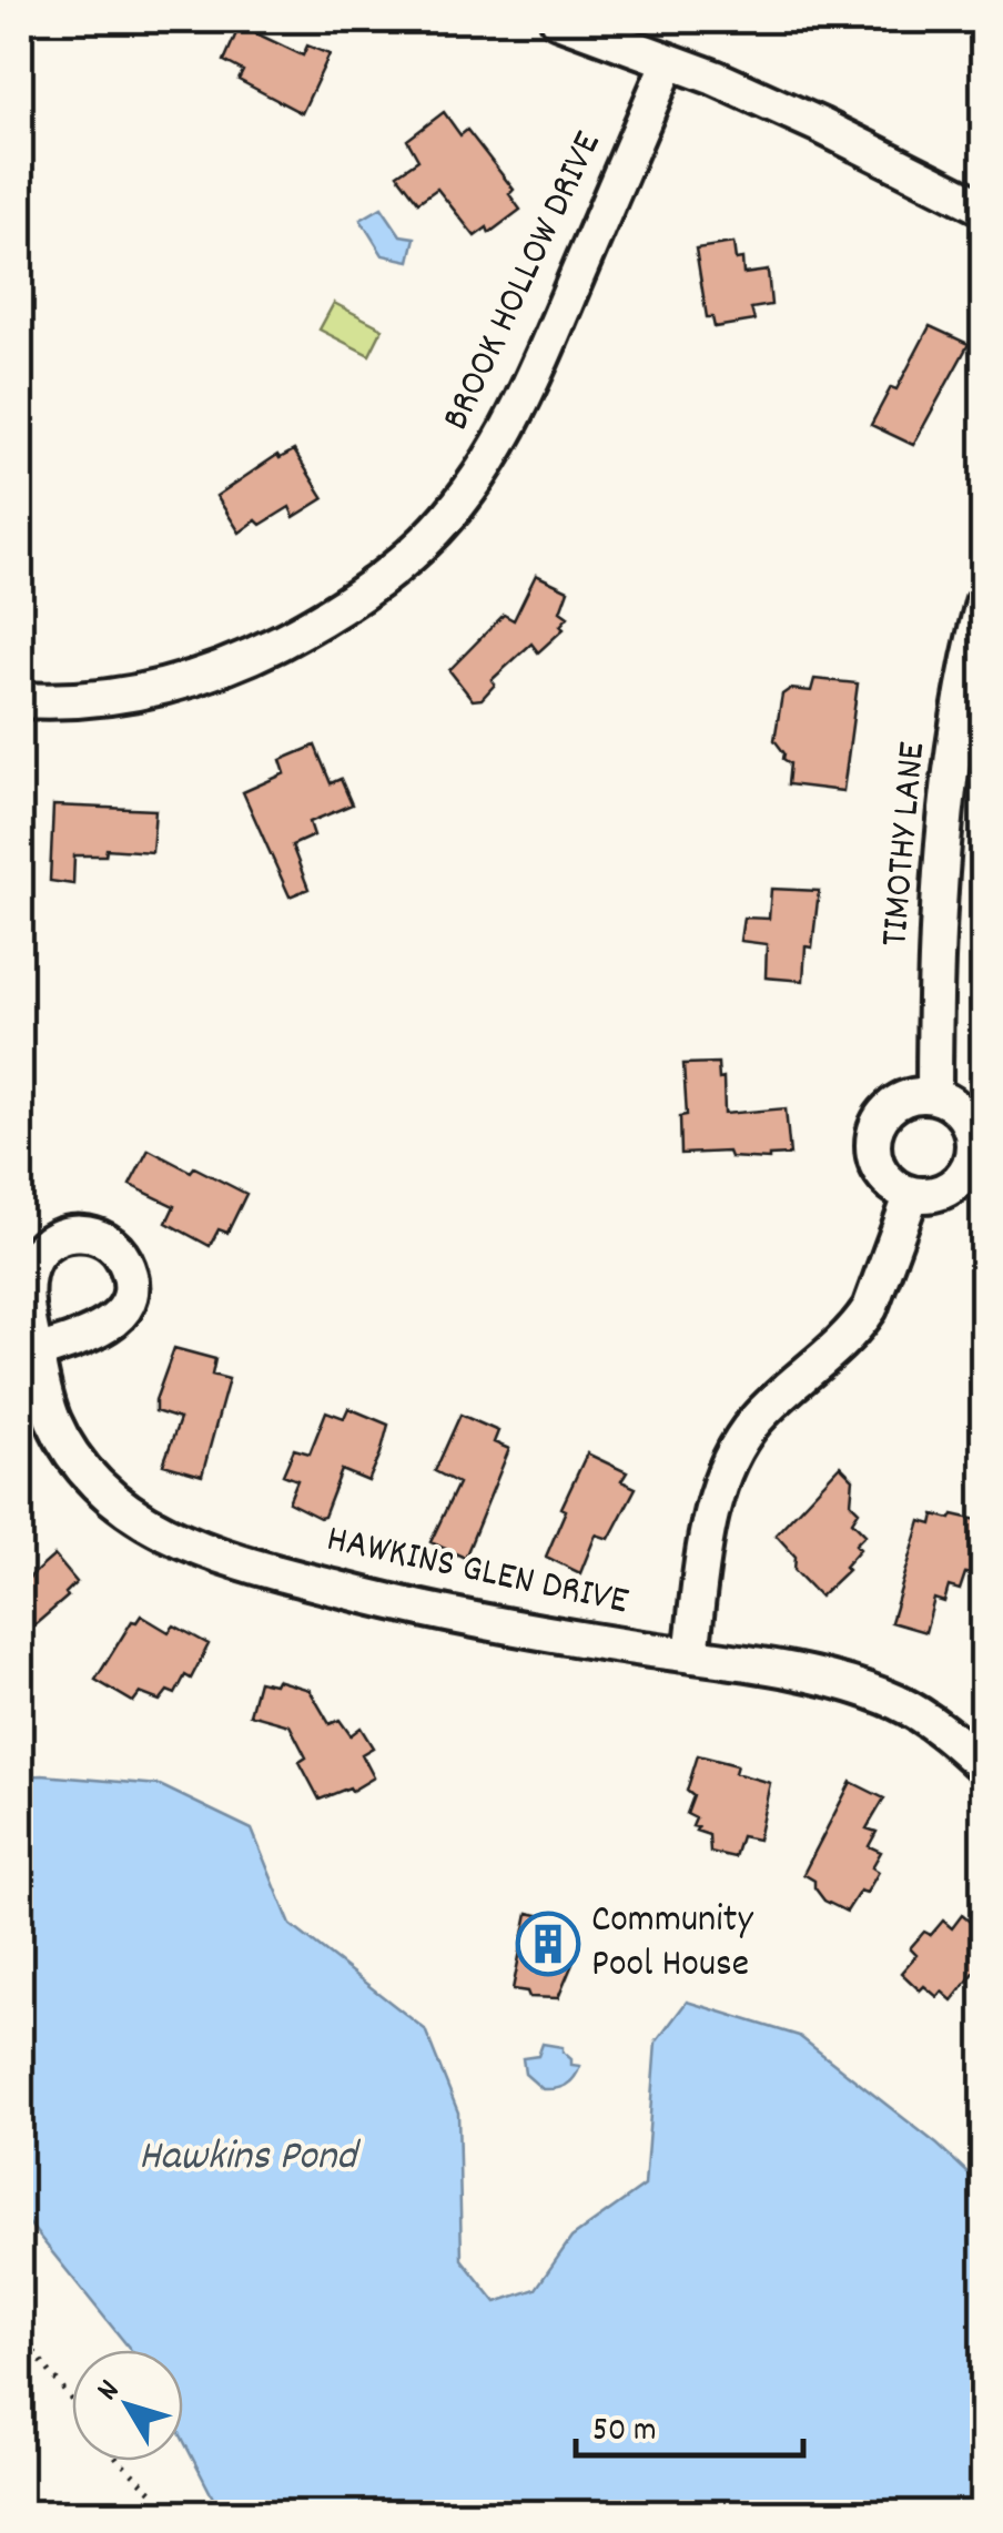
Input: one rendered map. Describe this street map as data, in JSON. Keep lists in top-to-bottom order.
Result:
{
  "streets": {
    "street": ["BROOK HOLLOW DRIVE", "TIMOTHY LANE", "HAWKINS GLEN DRIVE"]
  },
  "water": ["Hawkins Pond"],
  "places": {
    "building": ["Community Pool House"]
  },
  "scale_bar": "50 m",
  "north": "top left"
}
